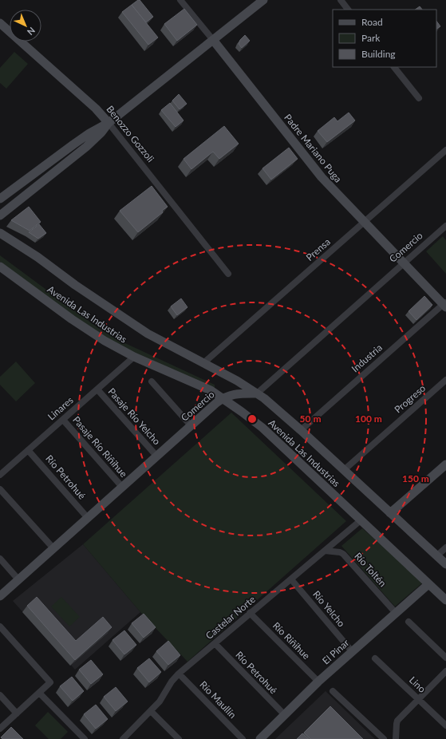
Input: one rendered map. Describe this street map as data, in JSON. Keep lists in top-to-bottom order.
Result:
{
  "streets": {
    "main road": [
      "Benozzo Gozzoli",
      "Padre Mariano Puga",
      "Comercio",
      "Avenida Las Industrias",
      "El Pinar"
    ],
    "street": [
      "Prensa",
      "Industria",
      "Progreso",
      "Linares",
      "Pasaje Río Yelcho",
      "Pasaje Río Riñihue",
      "Río Petrohué",
      "Río Toltén",
      "Río Yelcho",
      "Castelar Norte",
      "Río Riñihue",
      "Lino",
      "Río Maullín"
    ]
  },
  "crossings": [
    ["Padre Mariano Puga", "Comercio"],
    ["Padre Mariano Puga", "Prensa"],
    ["Padre Mariano Puga", "Industria"],
    ["Comercio", "Avenida Las Industrias"],
    ["Comercio", "Pasaje Río Yelcho"],
    ["Comercio", "Pasaje Río Riñihue"],
    ["Comercio", "Río Petrohué"],
    ["Prensa", "Avenida Las Industrias"],
    ["Avenida Las Industrias", "Industria"],
    ["Avenida Las Industrias", "Progreso"],
    ["Avenida Las Industrias", "Linares"],
    ["Avenida Las Industrias", "Castelar Norte"],
    ["Avenida Las Industrias", "El Pinar"],
    ["Linares", "Pasaje Río Yelcho"],
    ["Linares", "Pasaje Río Riñihue"],
    ["Linares", "Río Petrohué"],
    ["Río Petrohué", "Castelar Norte"],
    ["Río Petrohué", "El Pinar"],
    ["Río Toltén", "Castelar Norte"],
    ["Río Toltén", "El Pinar"],
    ["Río Yelcho", "Castelar Norte"],
    ["Río Yelcho", "El Pinar"],
    ["Castelar Norte", "Río Riñihue"],
    ["Castelar Norte", "Río Maullín"],
    ["Río Riñihue", "El Pinar"]
  ],
  "legend": ["Road", "Park", "Building"],
  "north": "bottom right",
  "rings": ["50 m", "100 m", "150 m"]
}
